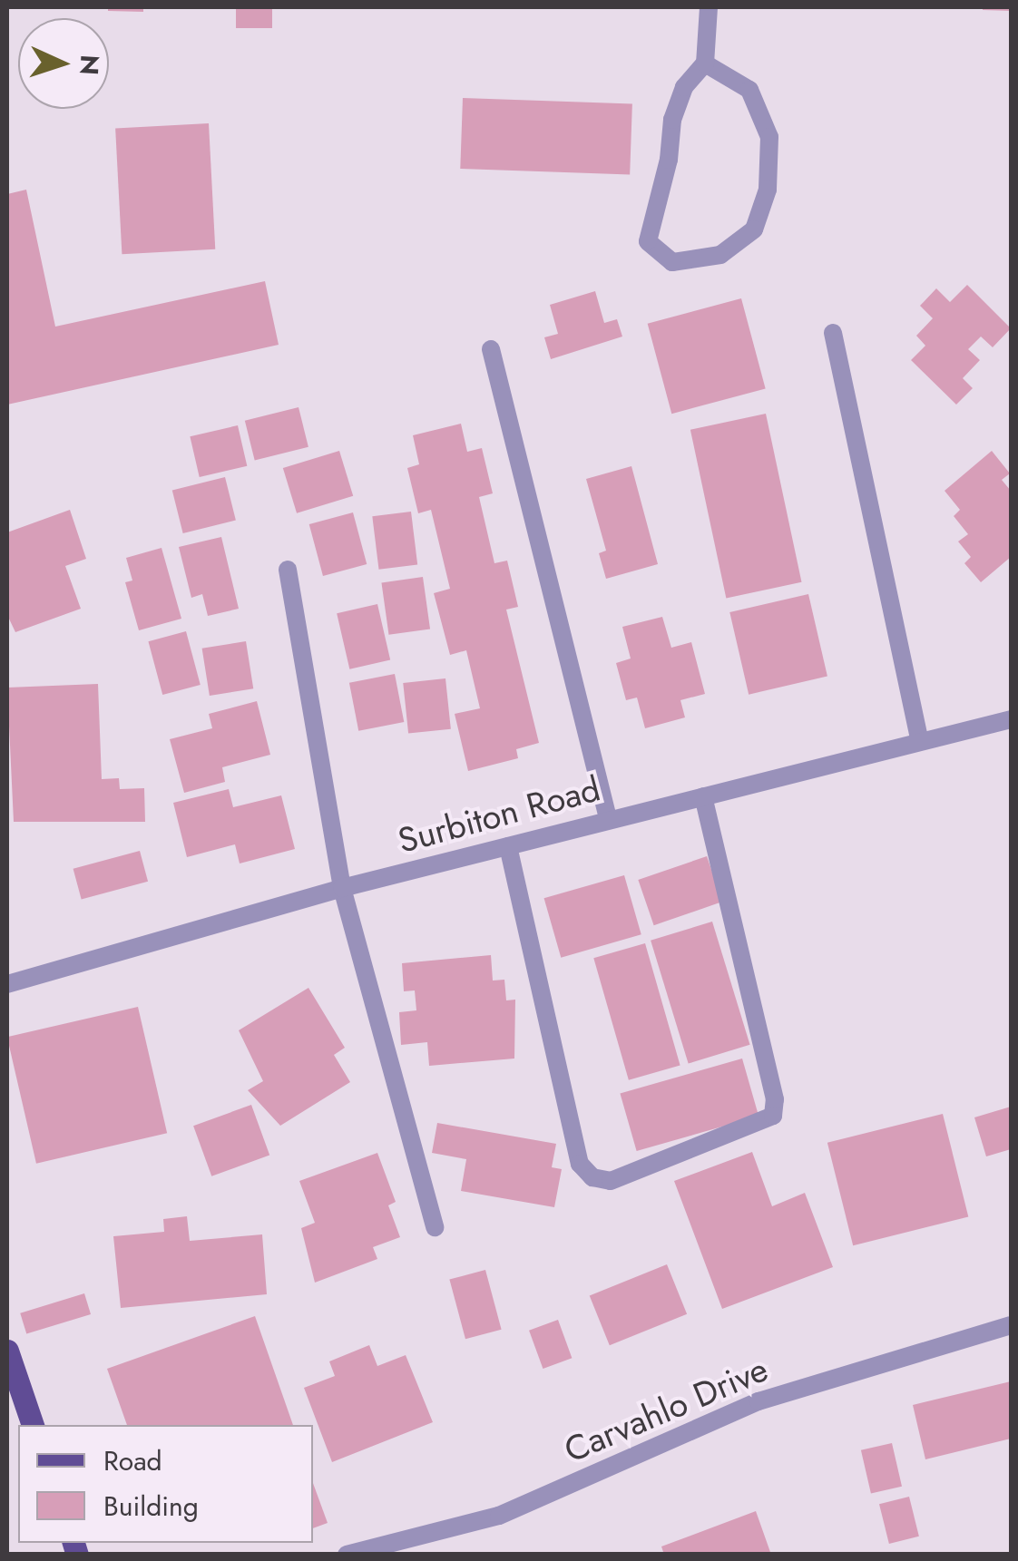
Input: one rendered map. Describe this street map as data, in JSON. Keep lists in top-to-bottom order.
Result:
{
  "streets": {
    "street": ["Surbiton Road", "Carvahlo Drive"]
  },
  "legend": ["Road", "Building"],
  "north": "right"
}
